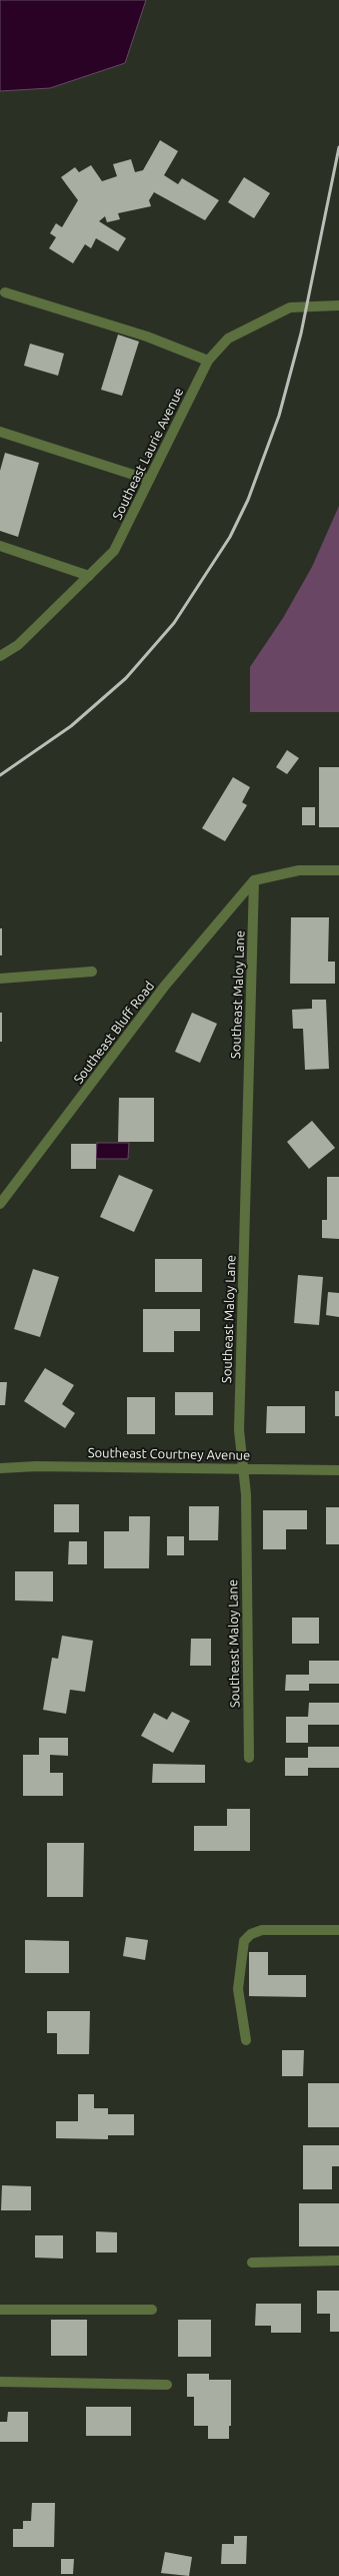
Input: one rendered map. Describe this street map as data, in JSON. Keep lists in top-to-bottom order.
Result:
{
  "streets": {
    "street": [
      "Southeast Laurie Avenue",
      "Southeast Maloy Lane",
      "Southeast Bluff Road",
      "Southeast Courtney Avenue"
    ]
  },
  "crossings": [
    ["Southeast Maloy Lane", "Southeast Bluff Road"],
    ["Southeast Maloy Lane", "Southeast Courtney Avenue"]
  ]
}
